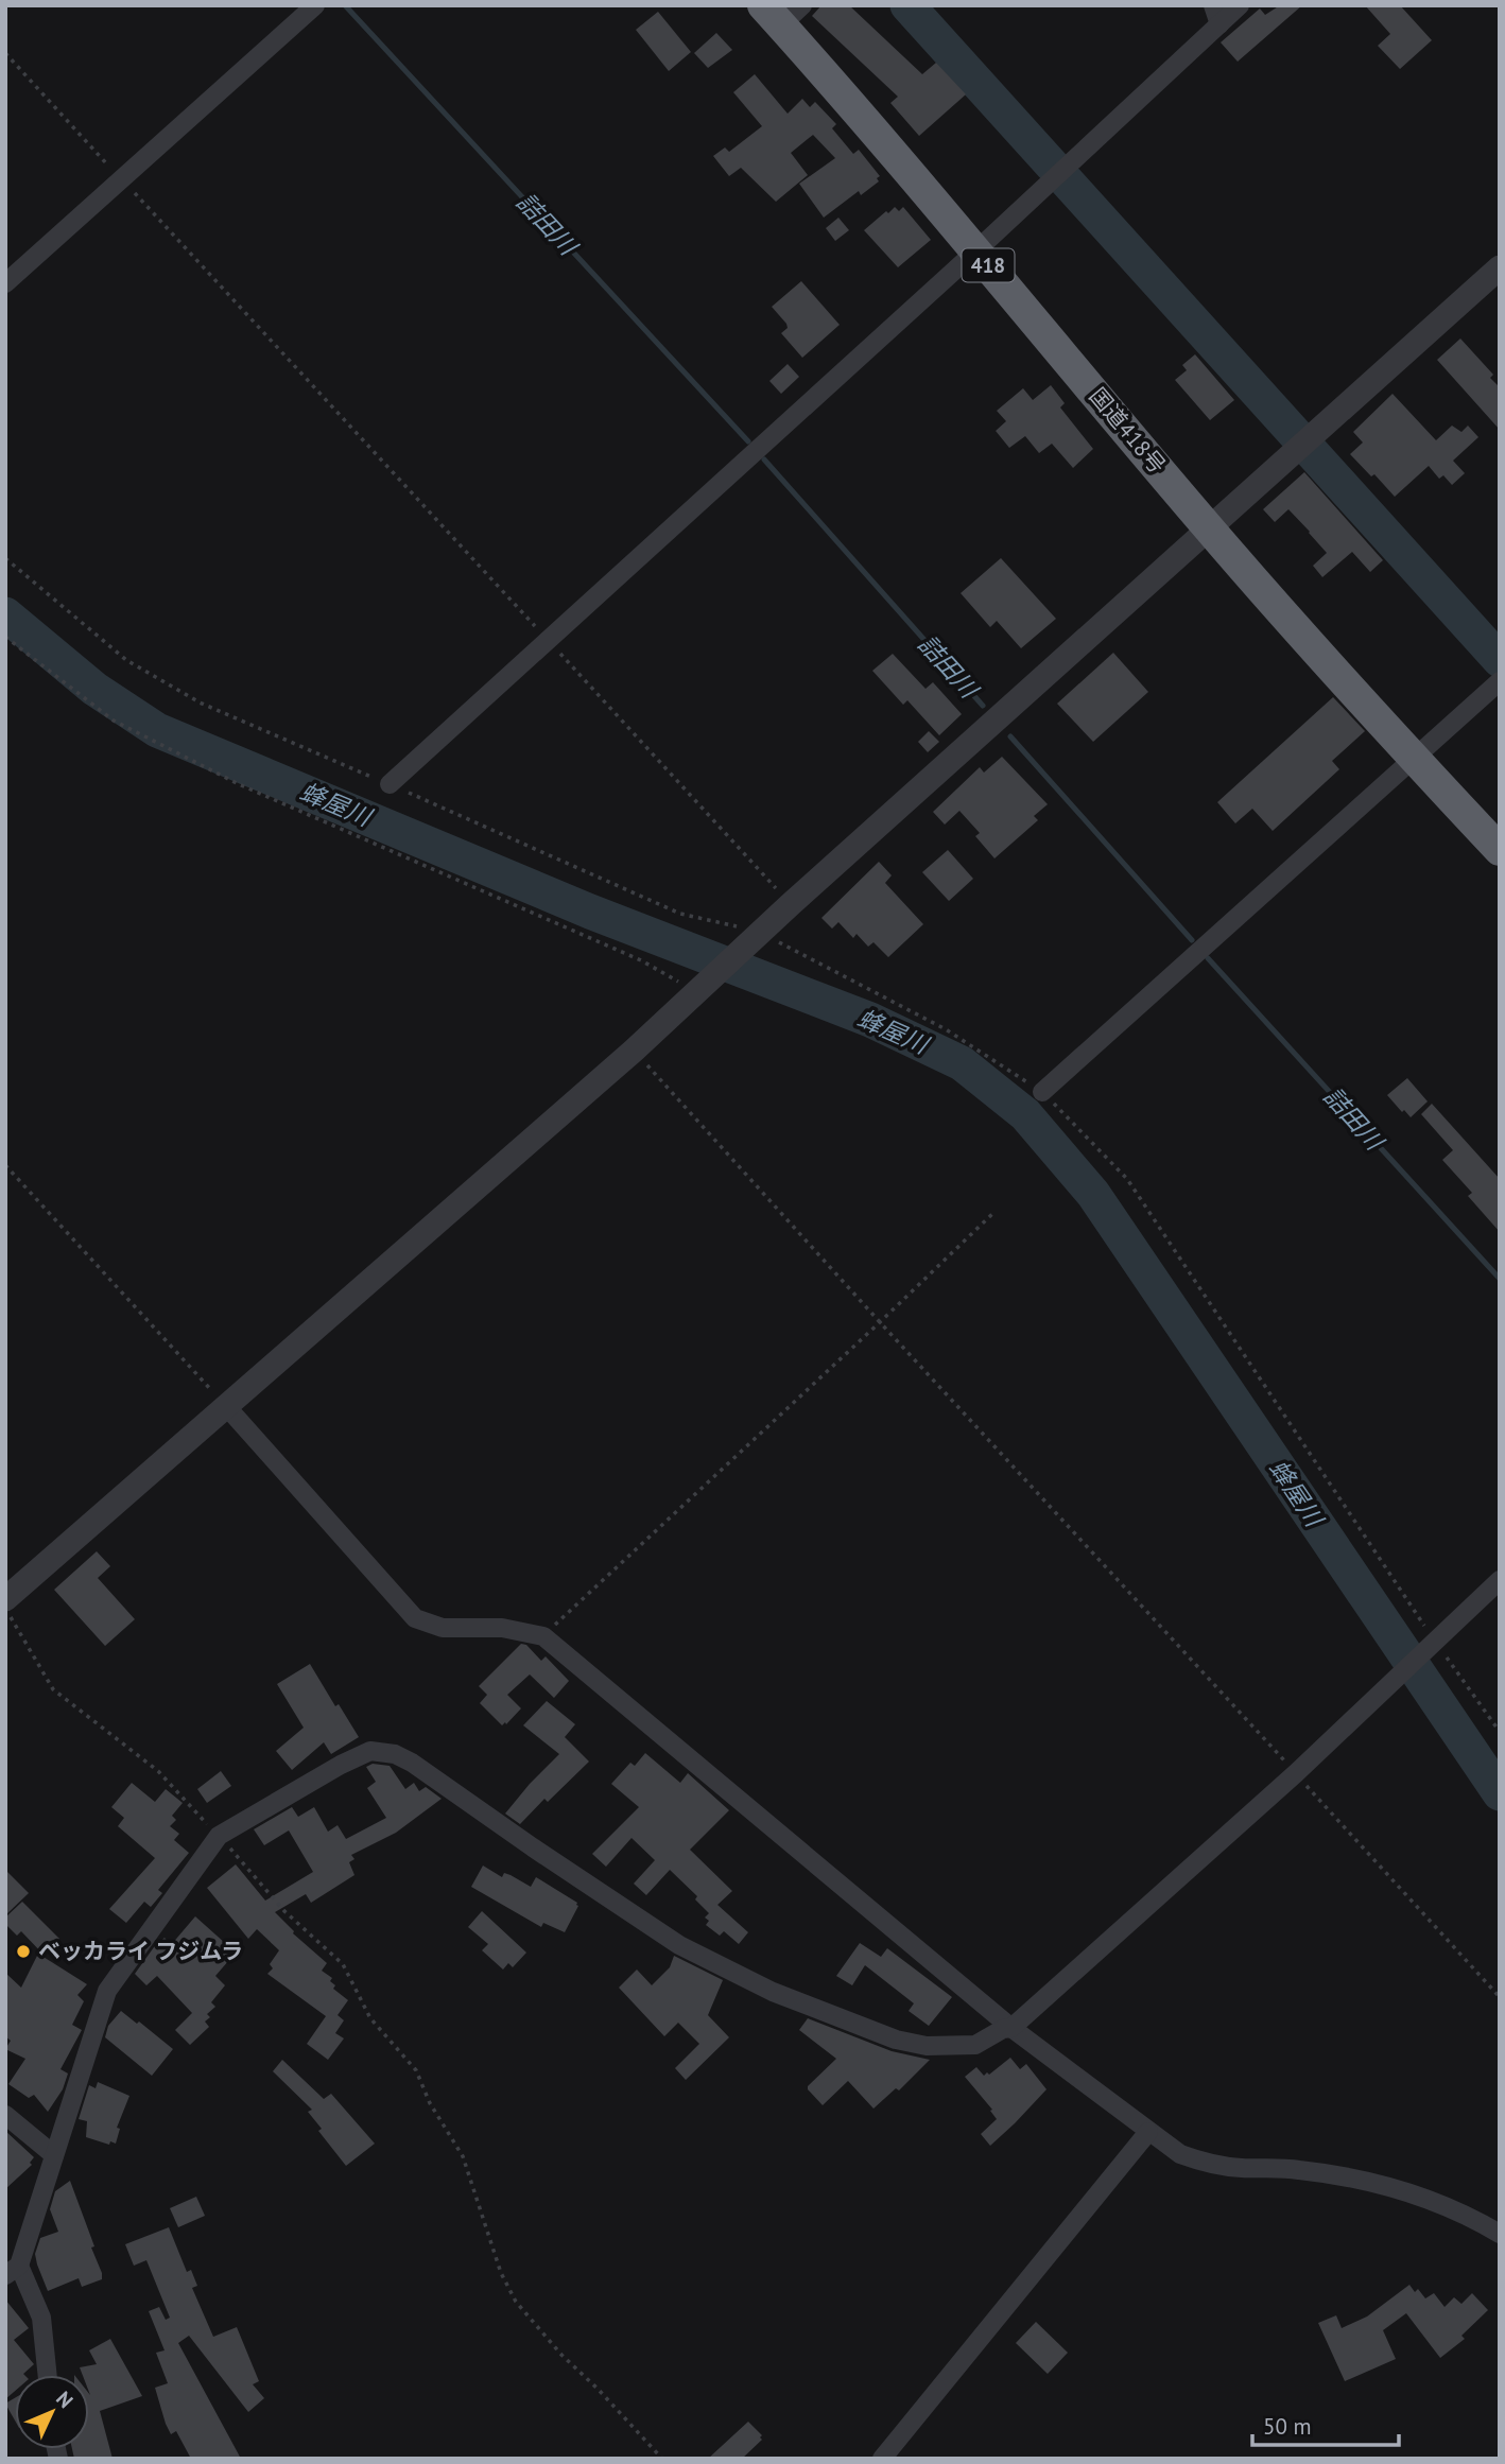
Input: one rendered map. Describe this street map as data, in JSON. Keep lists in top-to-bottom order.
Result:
{
  "streets": {
    "highway": ["418", "国道418号"]
  },
  "water": ["詰田川", "蜂屋川"],
  "places": ["ベッカライ フジムラ"],
  "scale_bar": "50 m",
  "north": "top right"
}
